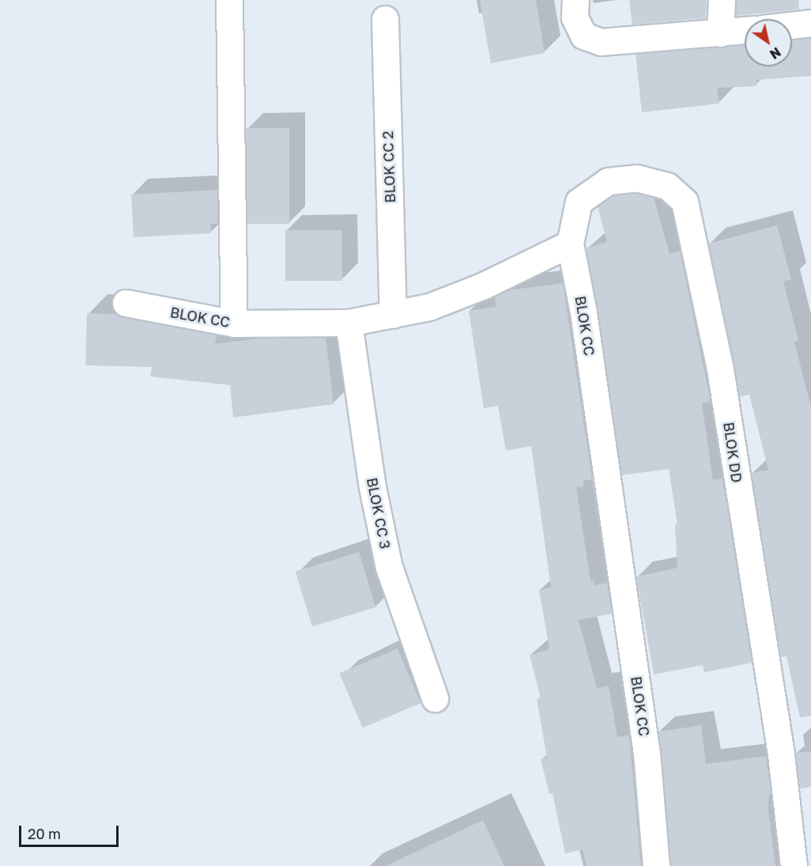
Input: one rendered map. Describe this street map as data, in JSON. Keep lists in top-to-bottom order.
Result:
{
  "streets": {
    "street": [
      "BLOK CC 2",
      "BLOK CC",
      "BLOK DD",
      "BLOK CC 3"
    ]
  },
  "crossings": [
    ["BLOK CC 2", "BLOK CC"],
    ["BLOK CC", "BLOK DD"],
    ["BLOK CC", "BLOK CC 3"]
  ],
  "scale_bar": "20 m",
  "north": "bottom right"
}
